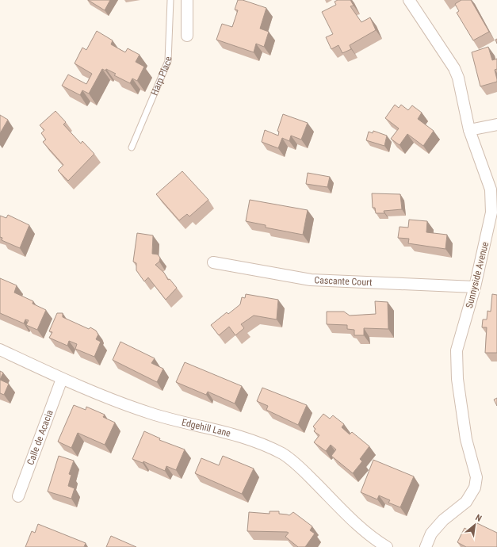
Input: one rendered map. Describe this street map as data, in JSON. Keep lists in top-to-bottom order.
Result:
{
  "streets": {
    "street": [
      "Sunnyside Avenue",
      "Cascante Court",
      "Edgehill Lane",
      "Calle de Acacia"
    ],
    "lane": ["Harp Place"]
  },
  "crossings": [
    ["Sunnyside Avenue", "Cascante Court"],
    ["Edgehill Lane", "Calle de Acacia"]
  ],
  "north": "top right"
}
